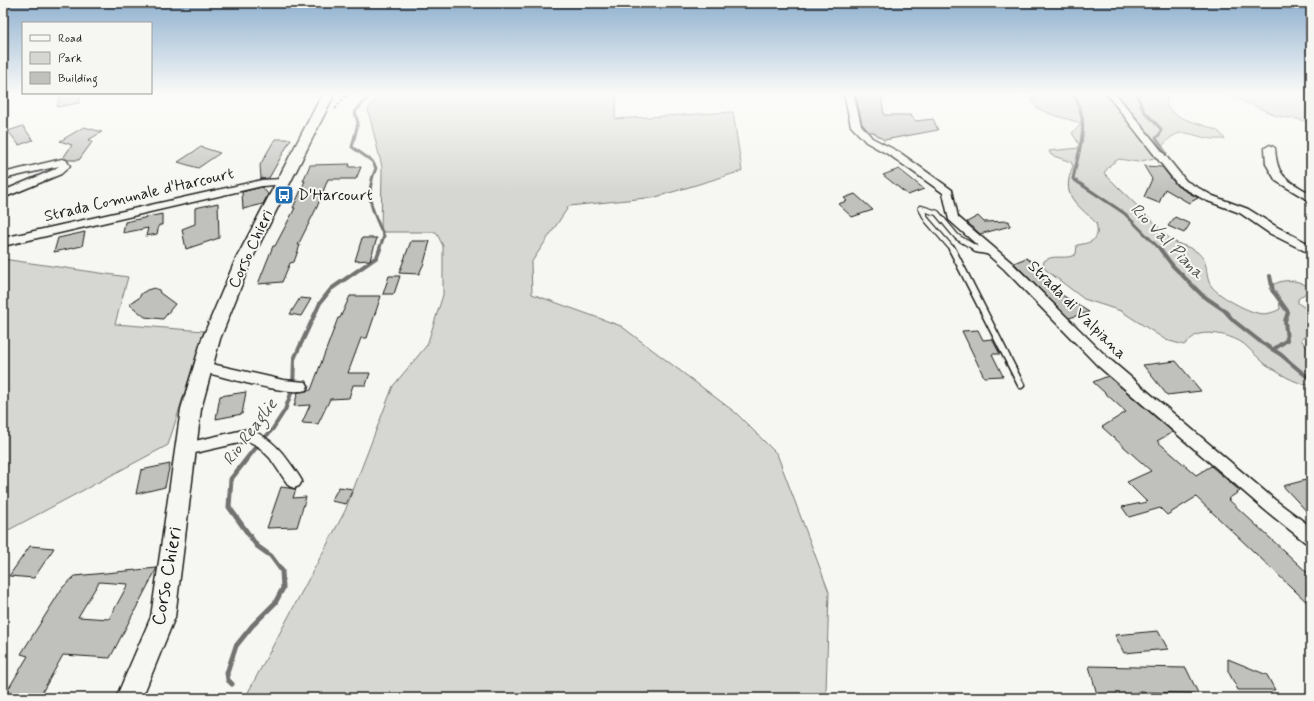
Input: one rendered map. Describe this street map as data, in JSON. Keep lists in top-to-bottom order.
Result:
{
  "streets": {
    "main road": ["Corso Chieri"],
    "street": ["Strada Comunale d'Harcourt", "Strada di Valpiana"]
  },
  "crossings": [
    ["Strada Comunale d'Harcourt", "Corso Chieri"]
  ],
  "water": ["Rio Val Piana", "Rio Reaglie"],
  "places": {
    "bus stop": ["D'Harcourt"]
  },
  "legend": ["Road", "Park", "Building"]
}
